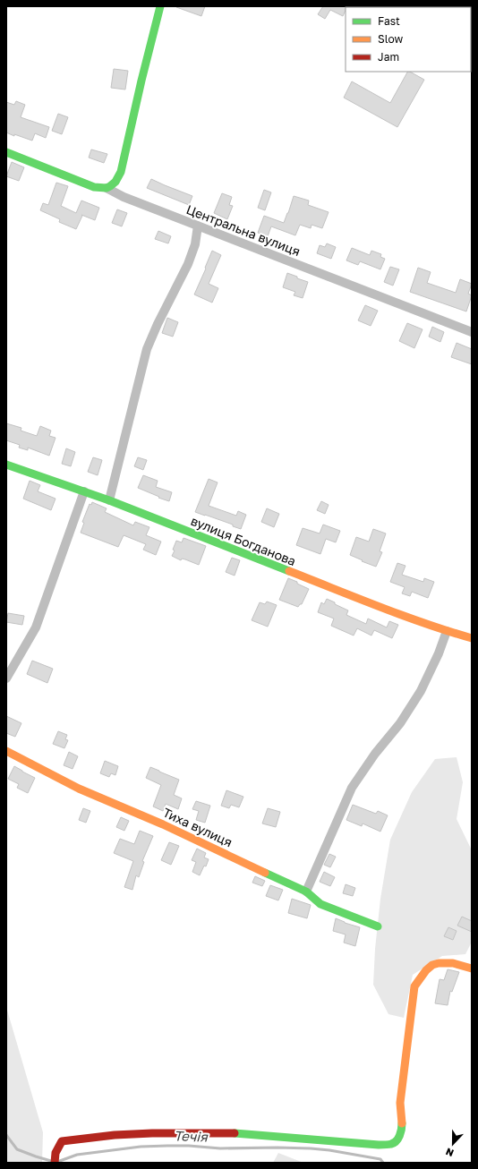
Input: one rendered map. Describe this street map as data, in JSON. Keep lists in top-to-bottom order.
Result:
{
  "streets": {
    "street": ["Центральна вулиця", "вулиця Богданова", "Тиха вулиця"]
  },
  "water": ["Течія"],
  "legend": ["Fast", "Slow", "Jam"],
  "north": "bottom"
}
